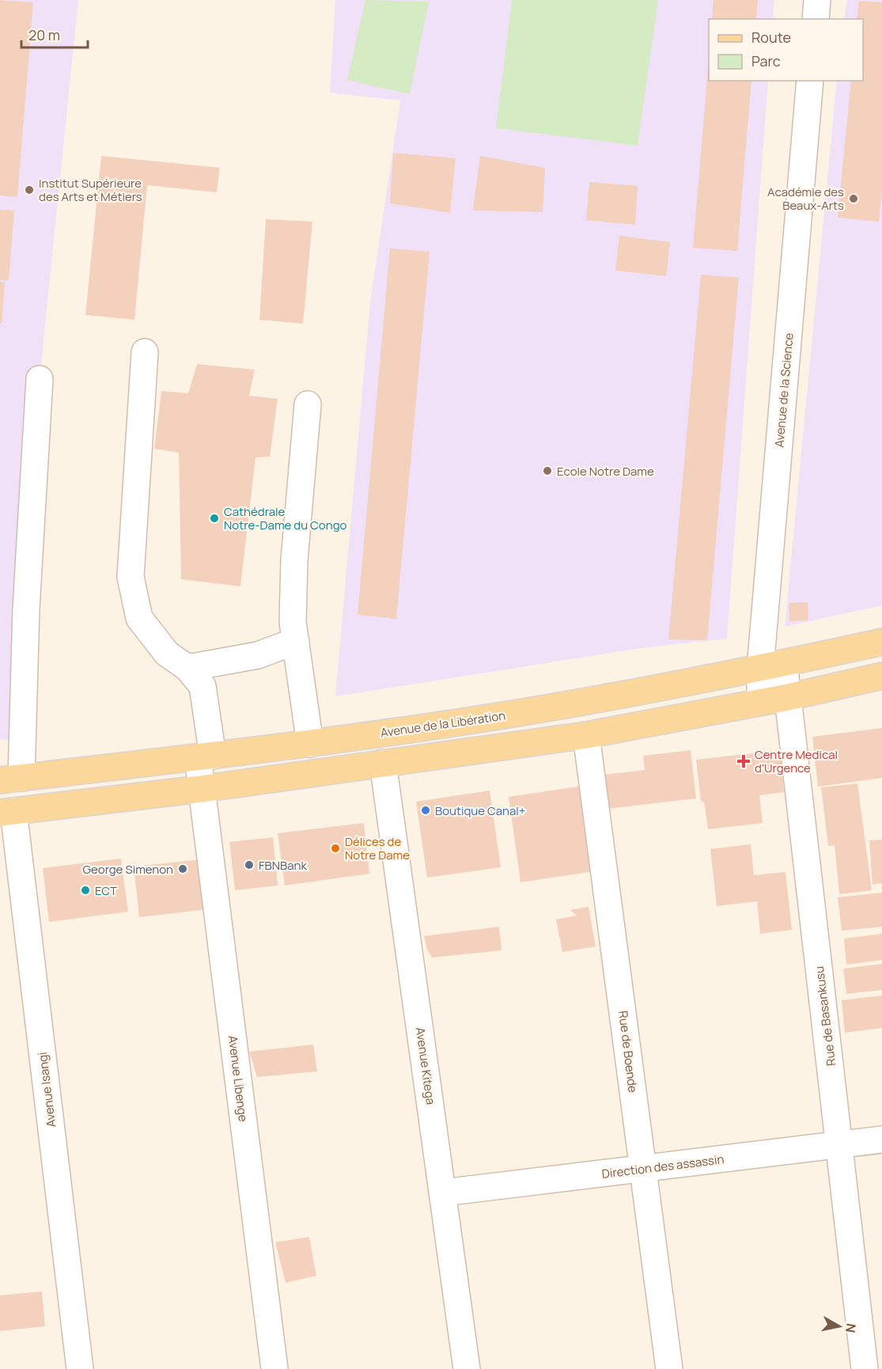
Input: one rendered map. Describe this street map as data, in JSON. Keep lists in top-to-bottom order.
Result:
{
  "streets": {
    "main road": ["Avenue de la Libération"],
    "street": [
      "Avenue de la Science",
      "Rue de Basankusu",
      "Rue de Boende",
      "Avenue Kitega",
      "Avenue Libenge",
      "Avenue Isangi",
      "Direction des assassin"
    ]
  },
  "crossings": [
    ["Avenue de la Science", "Avenue de la Libération"],
    ["Avenue de la Science", "Rue de Basankusu"],
    ["Avenue de la Libération", "Rue de Basankusu"],
    ["Avenue de la Libération", "Avenue Libenge"],
    ["Rue de Basankusu", "Direction des assassin"],
    ["Rue de Boende", "Direction des assassin"],
    ["Avenue Kitega", "Direction des assassin"]
  ],
  "places": {
    "other": [
      "Institut Supérieure des Arts et Métiers",
      "Académie des Beaux-Arts",
      "Ecole Notre Dame",
      "Cathédrale Notre-Dame du Congo",
      "Boutique Canal+",
      "Délices de Notre Dame",
      "FBNBank",
      "George Simenon",
      "ECT"
    ],
    "health": ["Centre Medical d'Urgence"]
  },
  "legend": ["Route", "Parc"],
  "scale_bar": "20 m",
  "north": "right"
}
